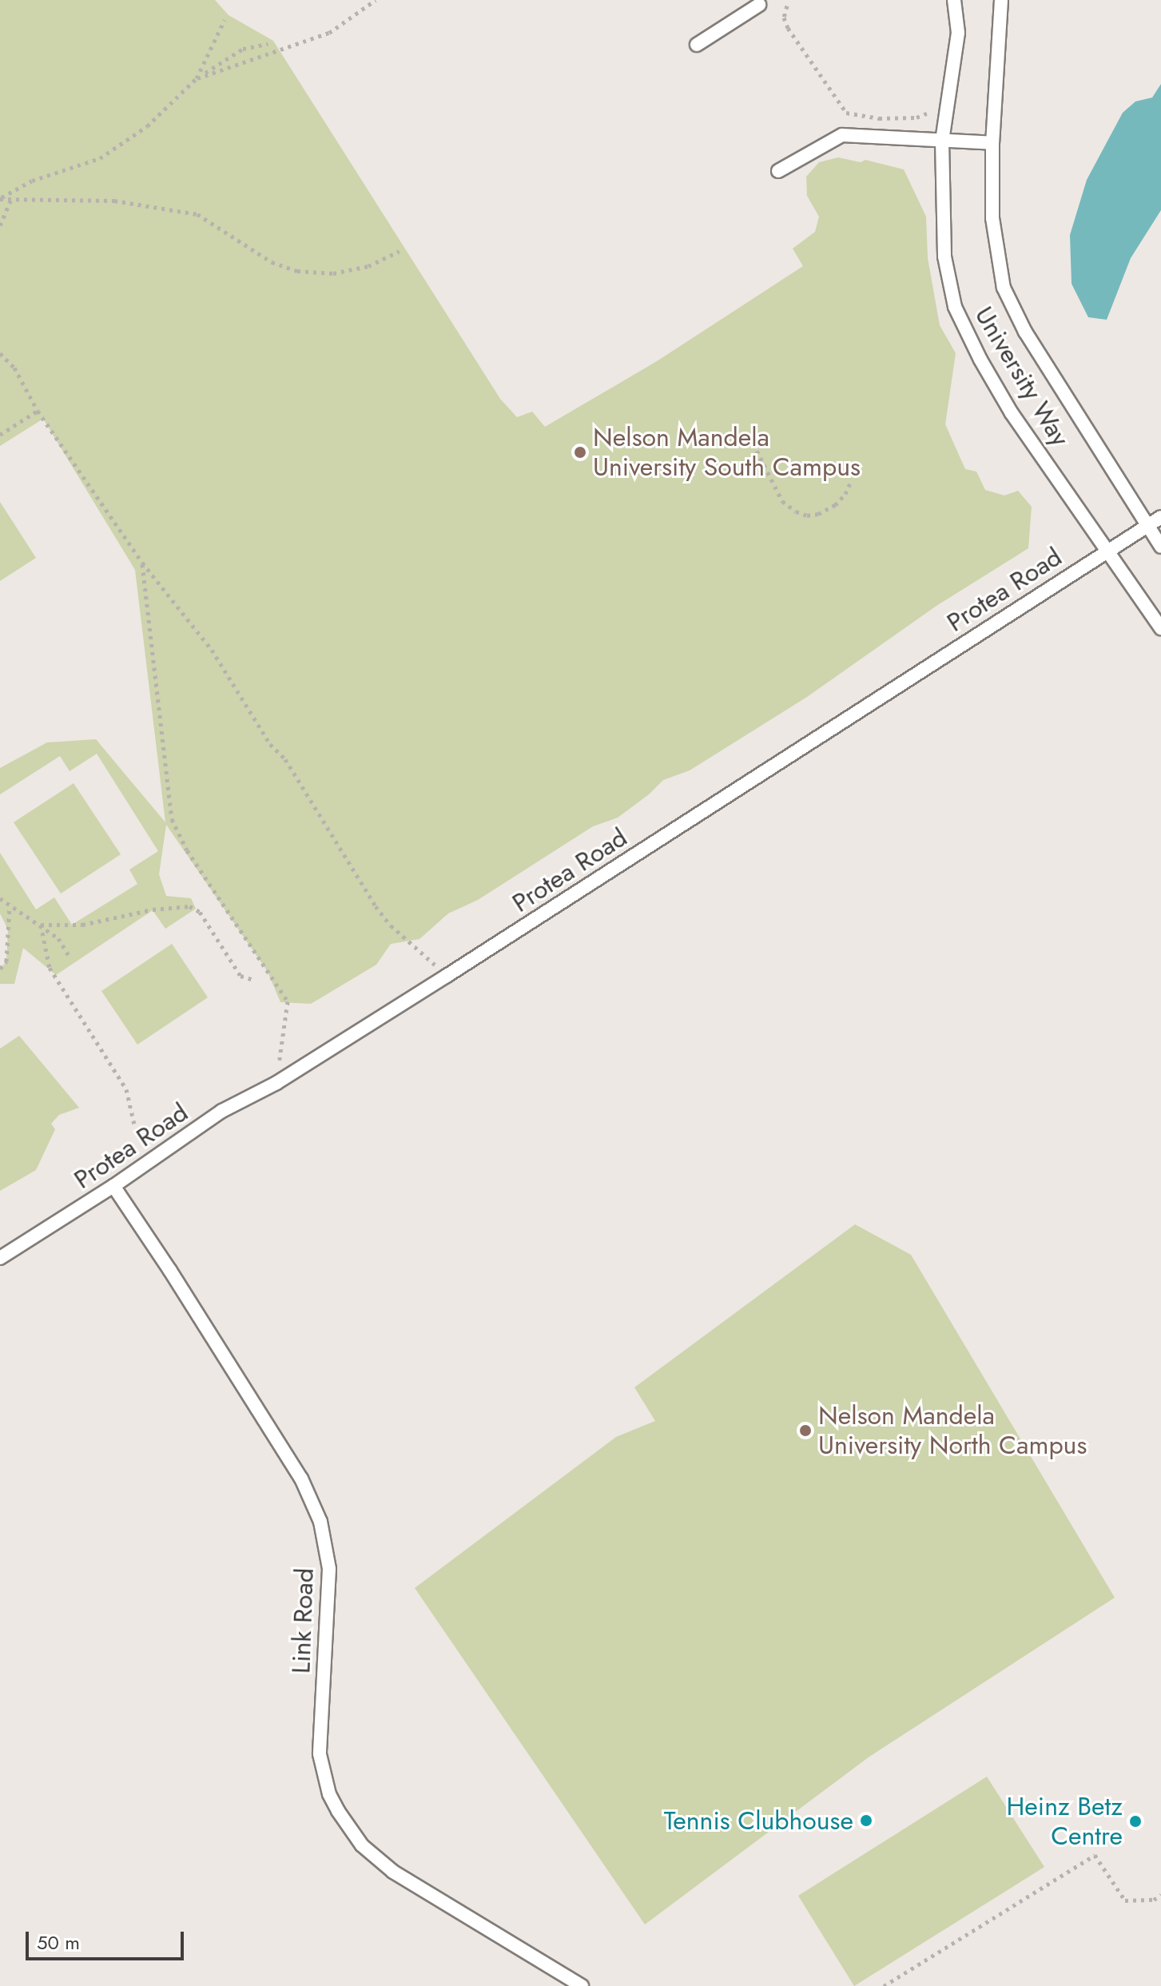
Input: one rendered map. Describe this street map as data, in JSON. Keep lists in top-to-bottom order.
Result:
{
  "streets": {
    "lane": ["University Way", "Protea Road", "Link Road"]
  },
  "crossings": [
    ["University Way", "Protea Road"],
    ["Protea Road", "Link Road"]
  ],
  "places": [
    "Nelson Mandela University South Campus",
    "Nelson Mandela University North Campus",
    "Tennis Clubhouse",
    "Heinz Betz Centre"
  ],
  "scale_bar": "50 m"
}
